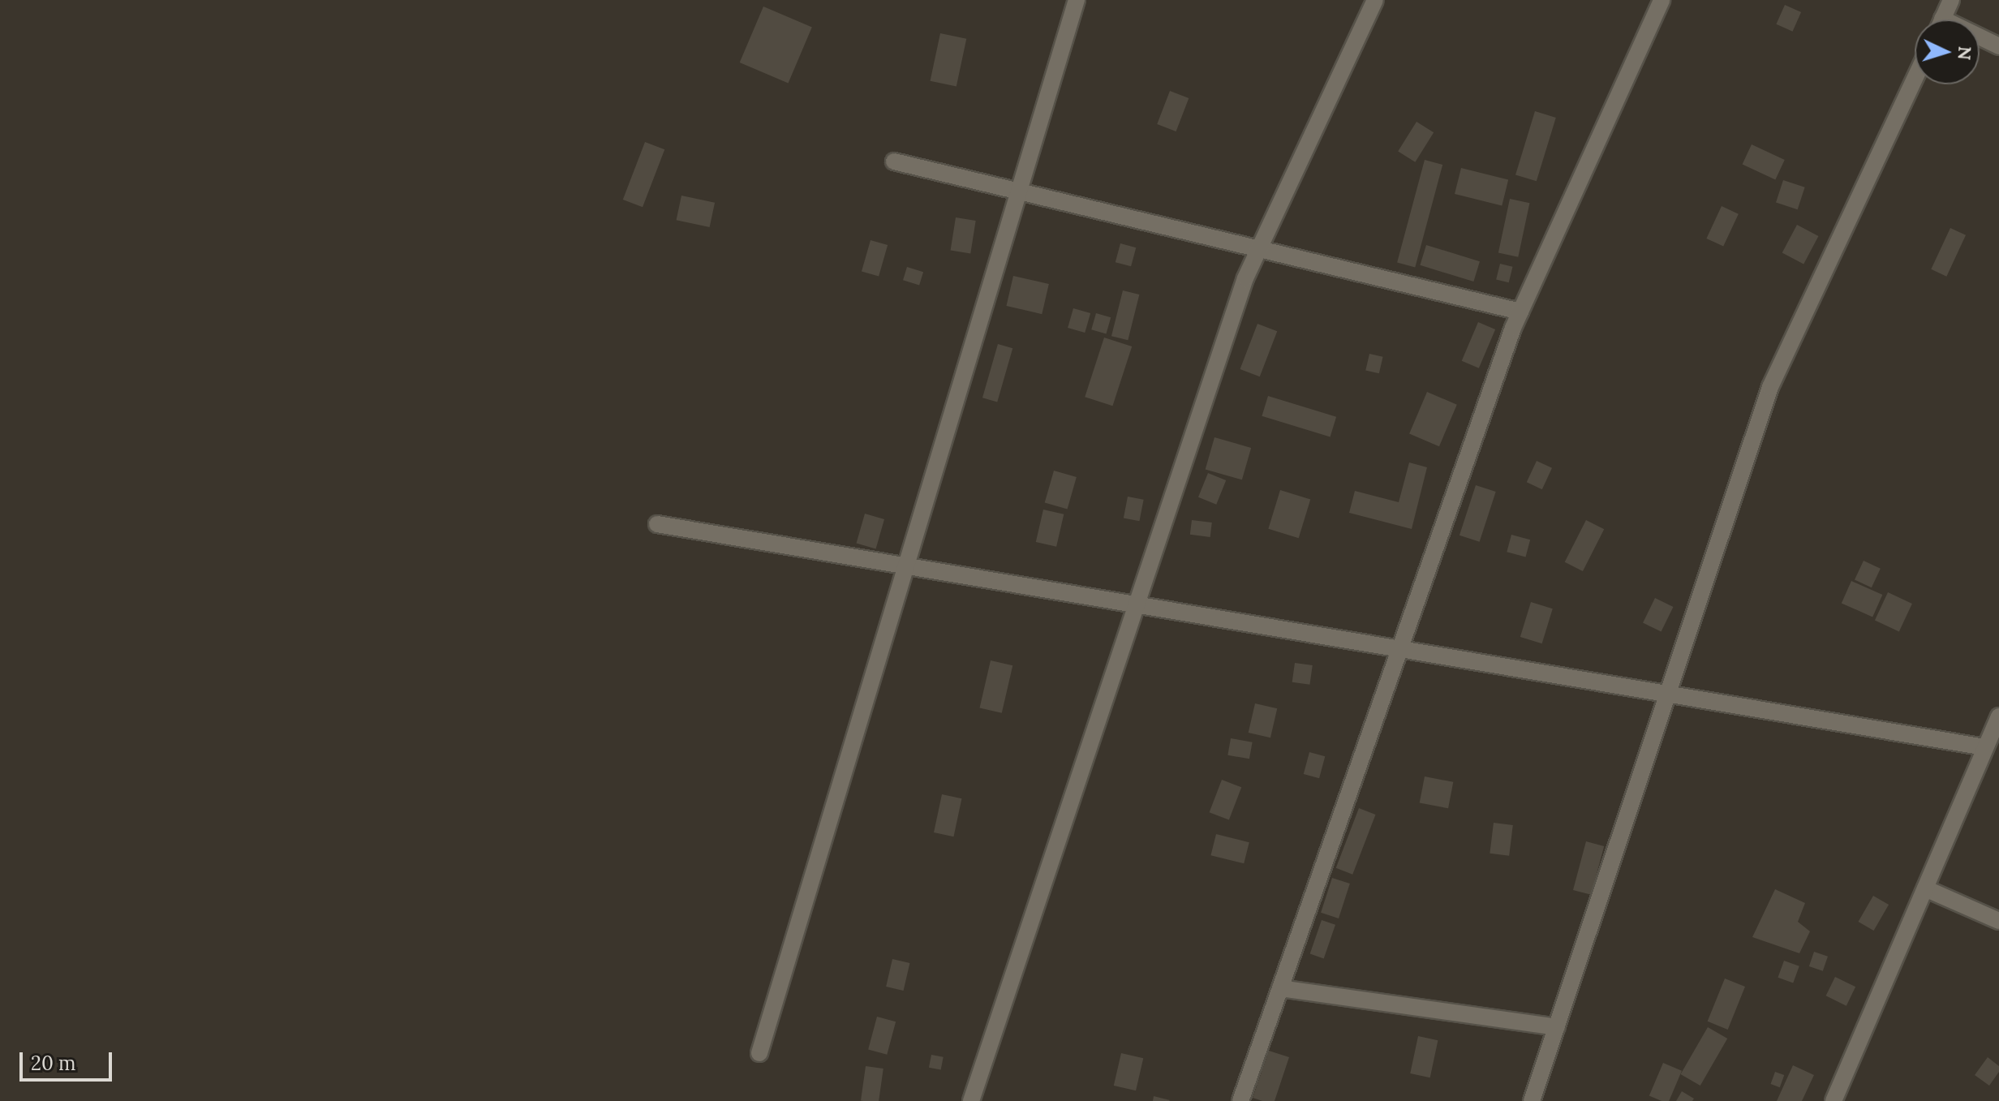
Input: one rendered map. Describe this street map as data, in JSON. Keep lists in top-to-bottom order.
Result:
{
  "scale_bar": "20 m",
  "north": "right"
}
